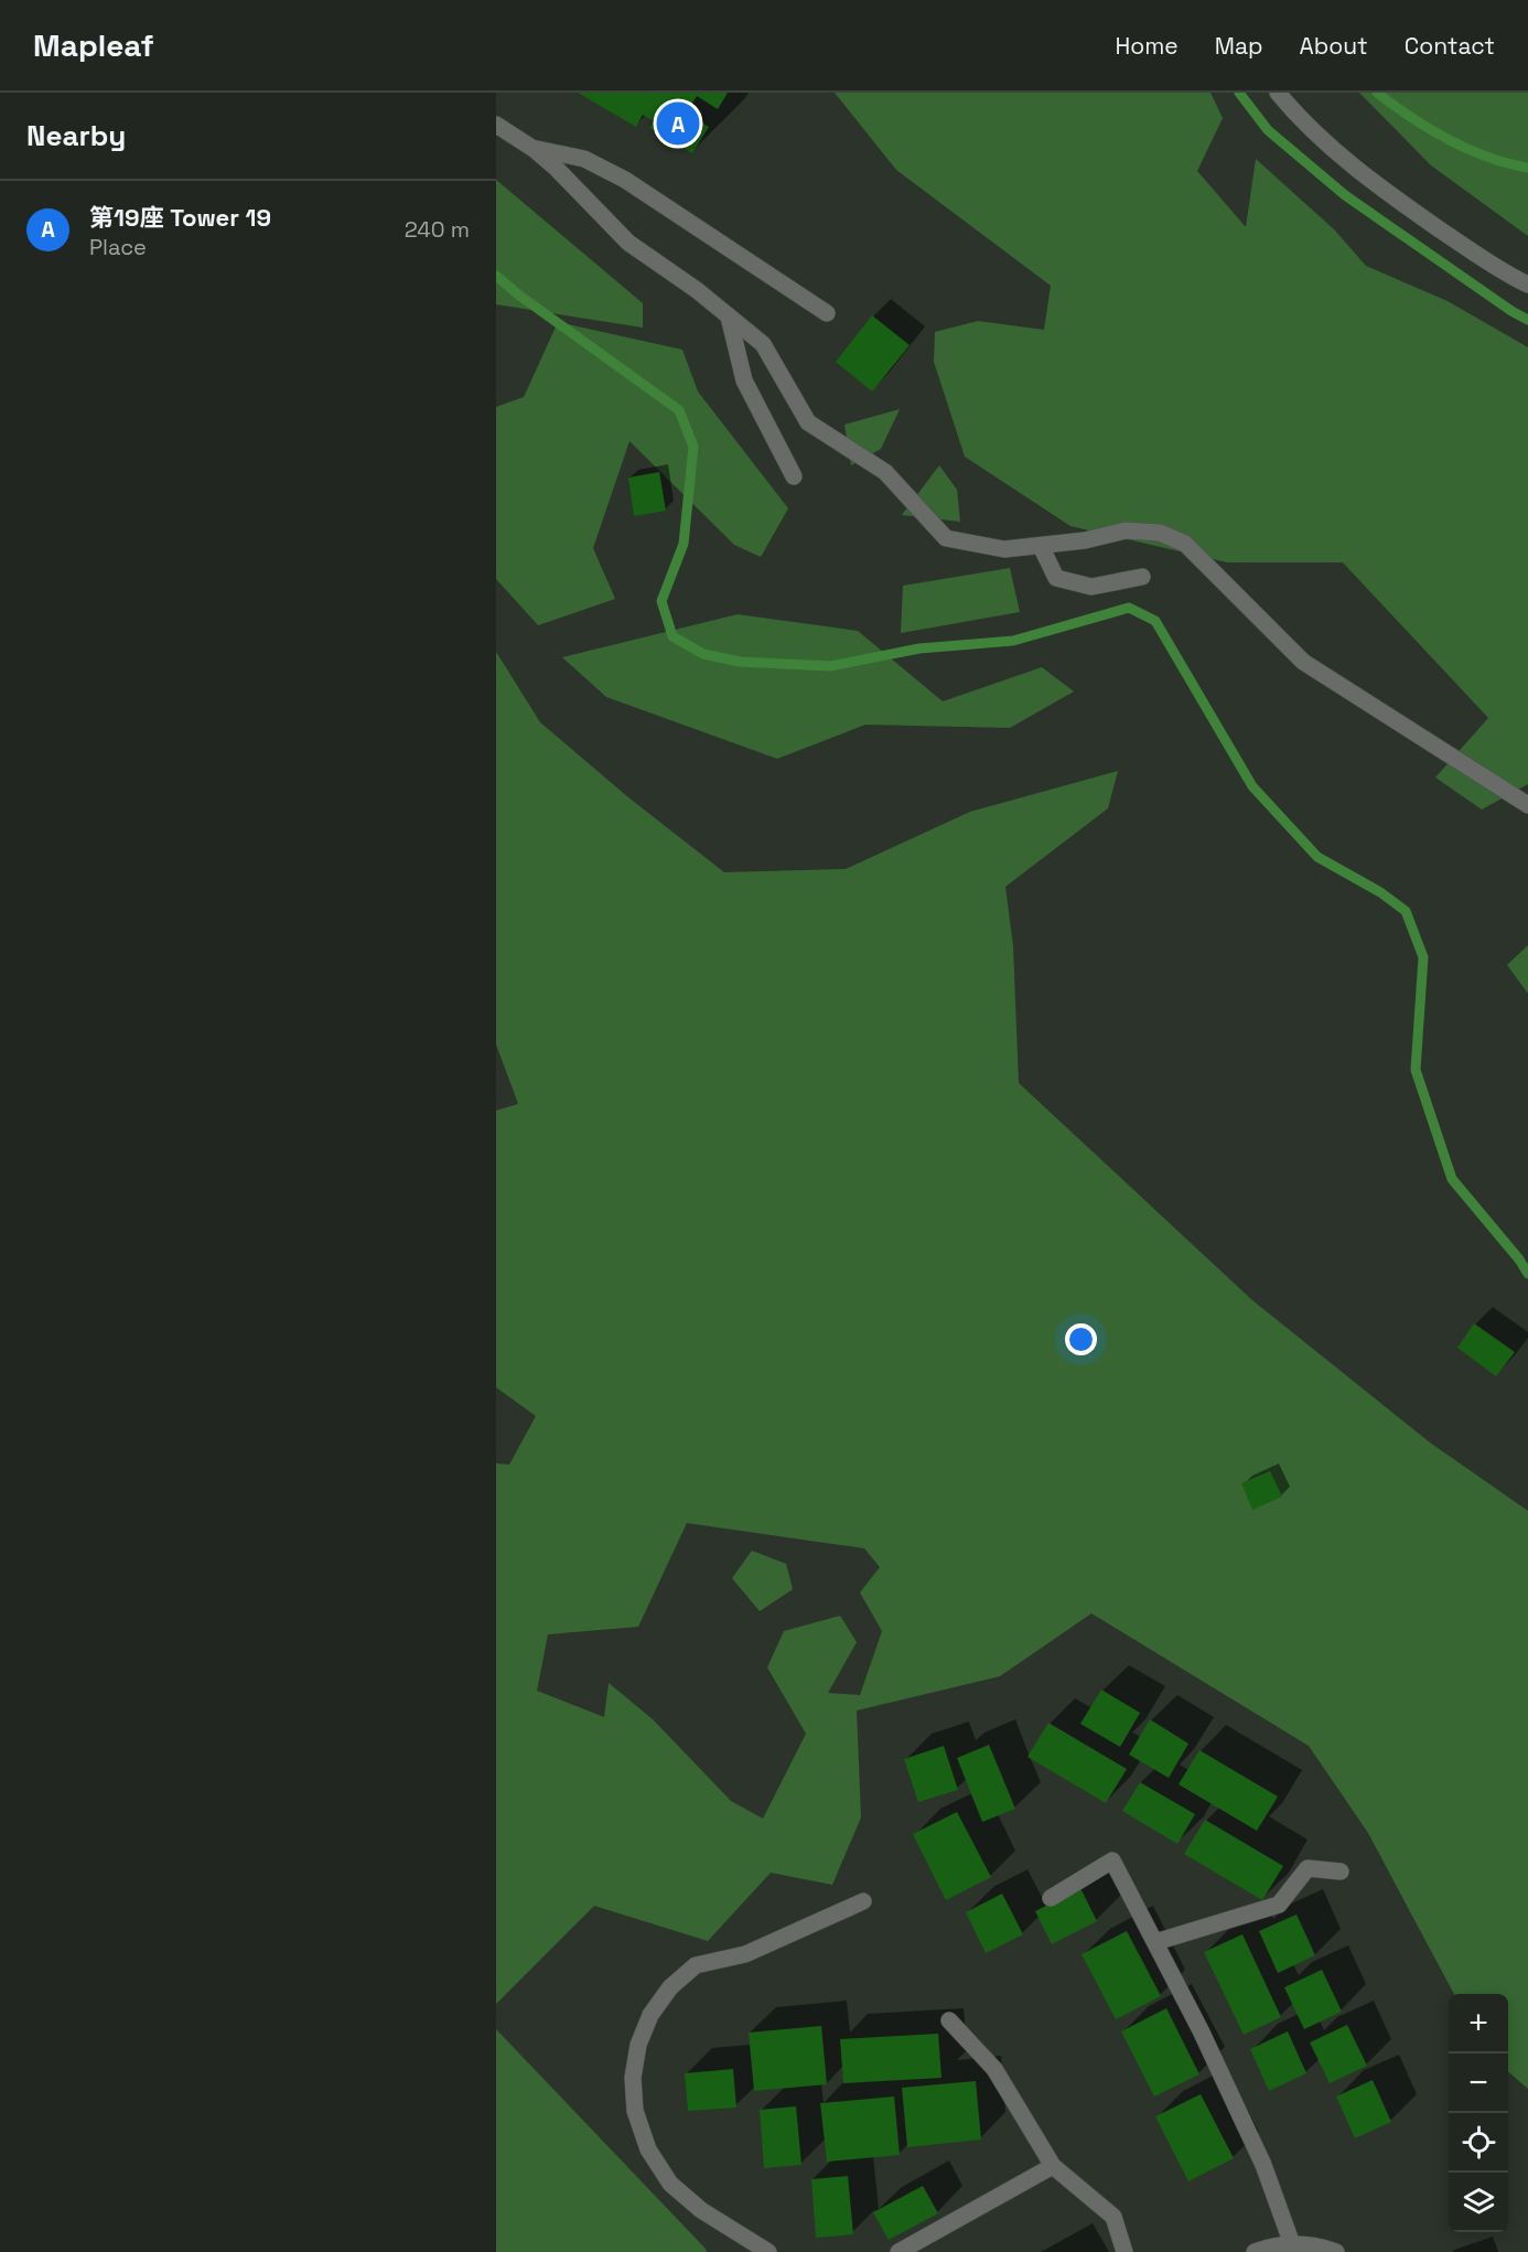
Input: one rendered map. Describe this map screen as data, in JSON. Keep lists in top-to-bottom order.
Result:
{
  "page": {
    "header": "Mapleaf",
    "nav": [
      "Home",
      "Map",
      "About",
      "Contact"
    ],
    "heading": "Nearby",
    "pins": "A",
    "list": [
      {
        "mark": "A",
        "name": "第19座 Tower 19",
        "note": "Place",
        "value": "240 m"
      }
    ],
    "map_buttons": ["+", "−"]
  }
}
